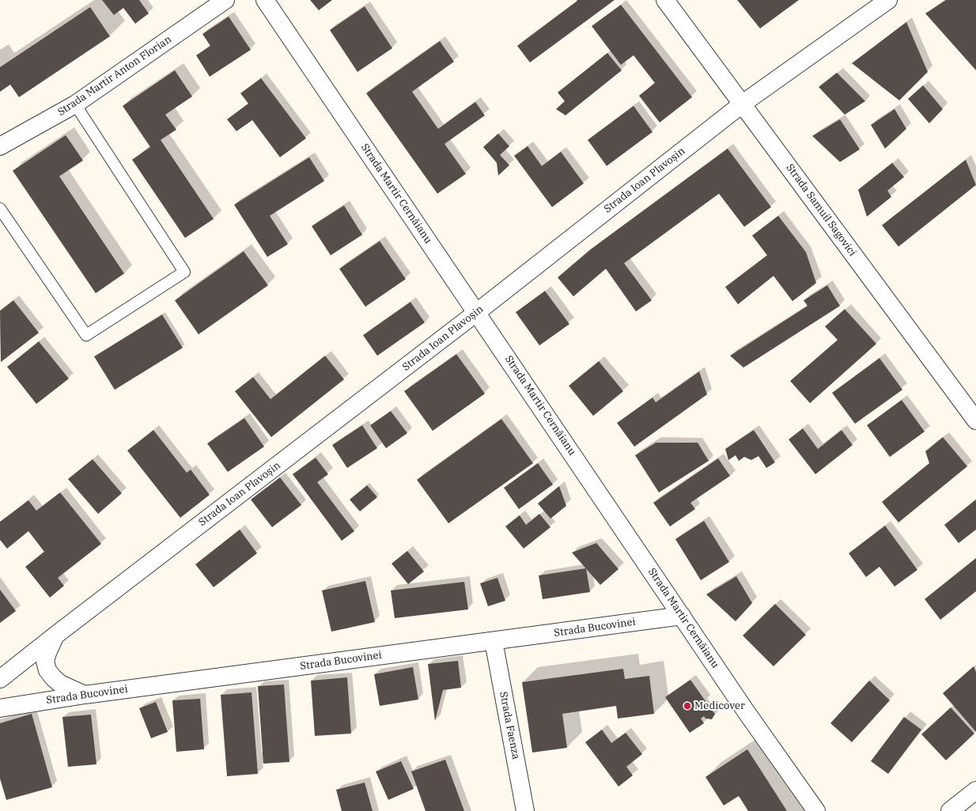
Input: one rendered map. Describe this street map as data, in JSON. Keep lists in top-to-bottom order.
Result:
{
  "streets": {
    "street": [
      "Strada Martir Anton Florian",
      "Strada Ioan Plavoșin",
      "Strada Martir Cernăianu",
      "Strada Samuil Sagovici",
      "Strada Bucovinei",
      "Strada Faenza"
    ]
  },
  "crossings": [
    ["Strada Ioan Plavoșin", "Strada Martir Cernăianu"],
    ["Strada Ioan Plavoșin", "Strada Samuil Sagovici"],
    ["Strada Martir Cernăianu", "Strada Bucovinei"],
    ["Strada Bucovinei", "Strada Faenza"]
  ],
  "places": ["Medicover"]
}
